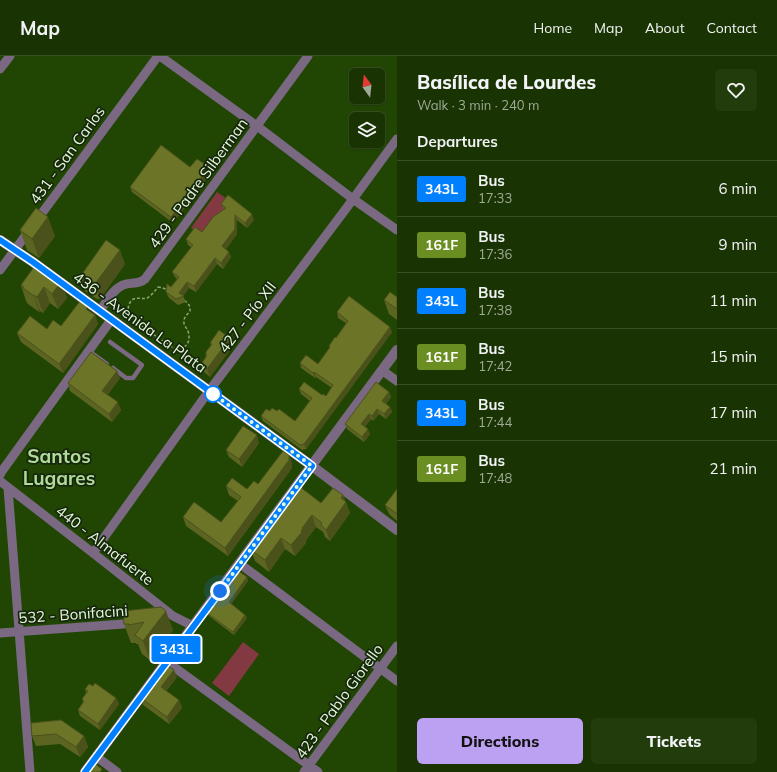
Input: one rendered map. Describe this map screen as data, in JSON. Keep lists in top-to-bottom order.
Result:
{
  "streets": {
    "street": [
      "431 - San Carlos",
      "429 - Padre Silberman",
      "427 - Pío XII",
      "436 - Avenida La Plata",
      "440 - Almafuerte",
      "532 - Bonifacini",
      "423 - Pablo Giorello"
    ]
  },
  "crossings": [
    ["431 - San Carlos", "436 - Avenida La Plata"],
    ["429 - Padre Silberman", "436 - Avenida La Plata"],
    ["427 - Pío XII", "436 - Avenida La Plata"],
    ["427 - Pío XII", "440 - Almafuerte"]
  ],
  "districts": ["Santos Lugares"],
  "lines": ["bus line 343L"],
  "north": "top",
  "page": {
    "header": "Map",
    "nav": [
      "Home",
      "Map",
      "About",
      "Contact"
    ],
    "on_map": "343L",
    "heading": [
      ["Basílica de Lourdes", "Walk · 3 min · 240 m"],
      "Departures"
    ],
    "list": [
      {
        "mark": "343L",
        "name": "Bus",
        "note": "17:33",
        "value": "6 min"
      },
      {
        "mark": "161F",
        "name": "Bus",
        "note": "17:36",
        "value": "9 min"
      },
      {
        "mark": "343L",
        "name": "Bus",
        "note": "17:38",
        "value": "11 min"
      },
      {
        "mark": "161F",
        "name": "Bus",
        "note": "17:42",
        "value": "15 min"
      },
      {
        "mark": "343L",
        "name": "Bus",
        "note": "17:44",
        "value": "17 min"
      },
      {
        "mark": "161F",
        "name": "Bus",
        "note": "17:48",
        "value": "21 min"
      }
    ],
    "buttons": ["Directions", "Tickets"]
  }
}
